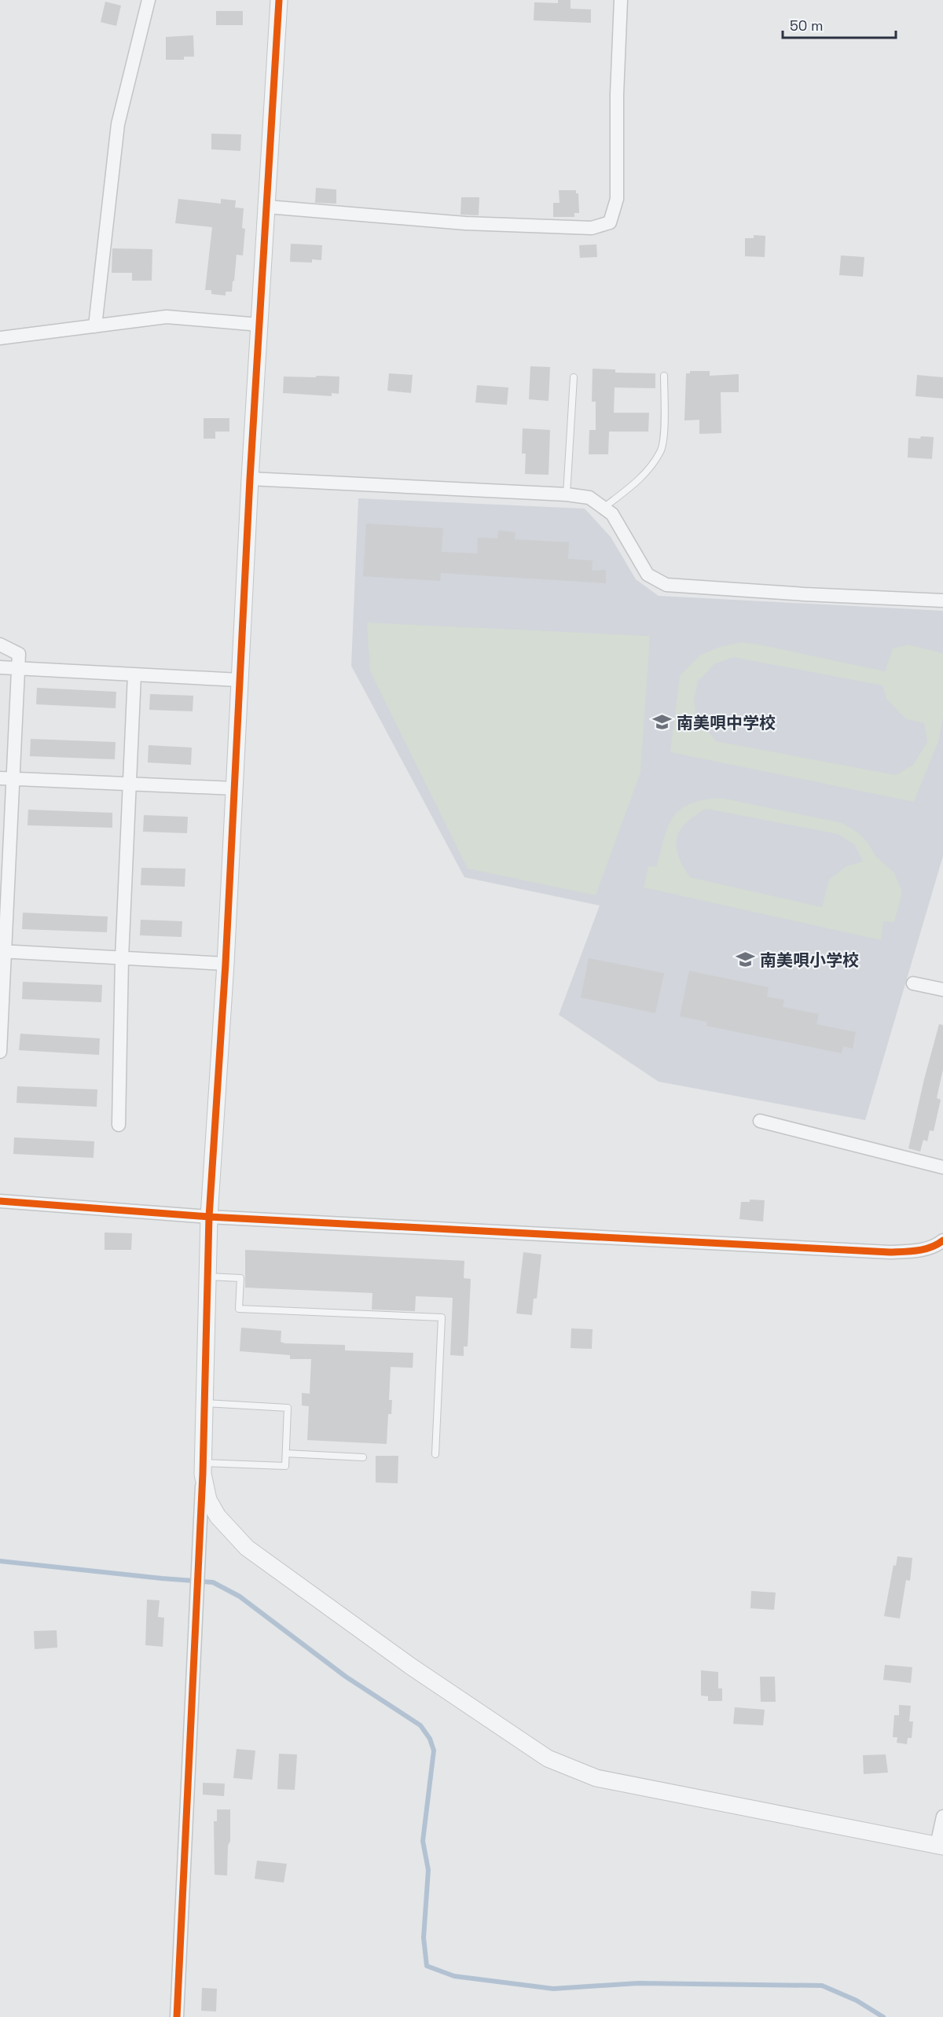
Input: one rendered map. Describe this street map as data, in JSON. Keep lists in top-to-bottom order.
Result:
{
  "places": {
    "school or university": ["南美唄中学校", "南美唄小学校"]
  },
  "scale_bar": "50 m"
}
